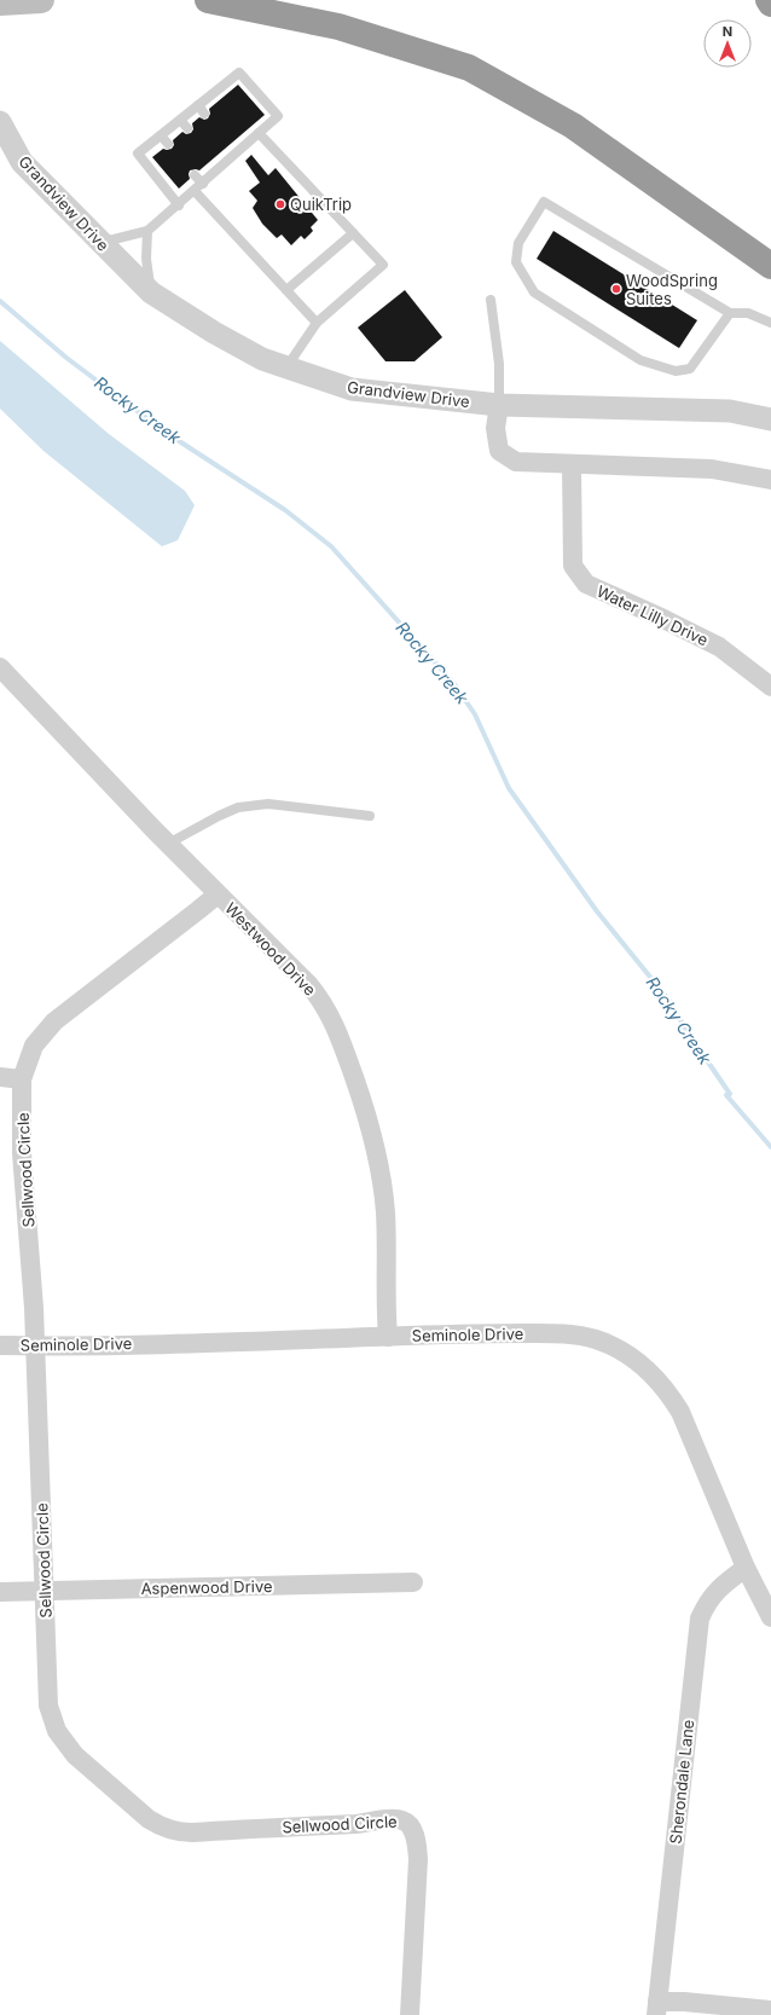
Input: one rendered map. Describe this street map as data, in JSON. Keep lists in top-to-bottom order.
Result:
{
  "streets": {
    "street": [
      "Grandview Drive",
      "Water Lilly Drive",
      "Westwood Drive",
      "Sellwood Circle",
      "Seminole Drive",
      "Aspenwood Drive",
      "Sherondale Lane"
    ]
  },
  "crossings": [
    ["Westwood Drive", "Sellwood Circle"],
    ["Westwood Drive", "Seminole Drive"],
    ["Sellwood Circle", "Seminole Drive"],
    ["Sellwood Circle", "Aspenwood Drive"],
    ["Seminole Drive", "Sherondale Lane"]
  ],
  "water": ["Rocky Creek"],
  "places": ["QuikTrip", "WoodSpring Suites"],
  "north": "top"
}
